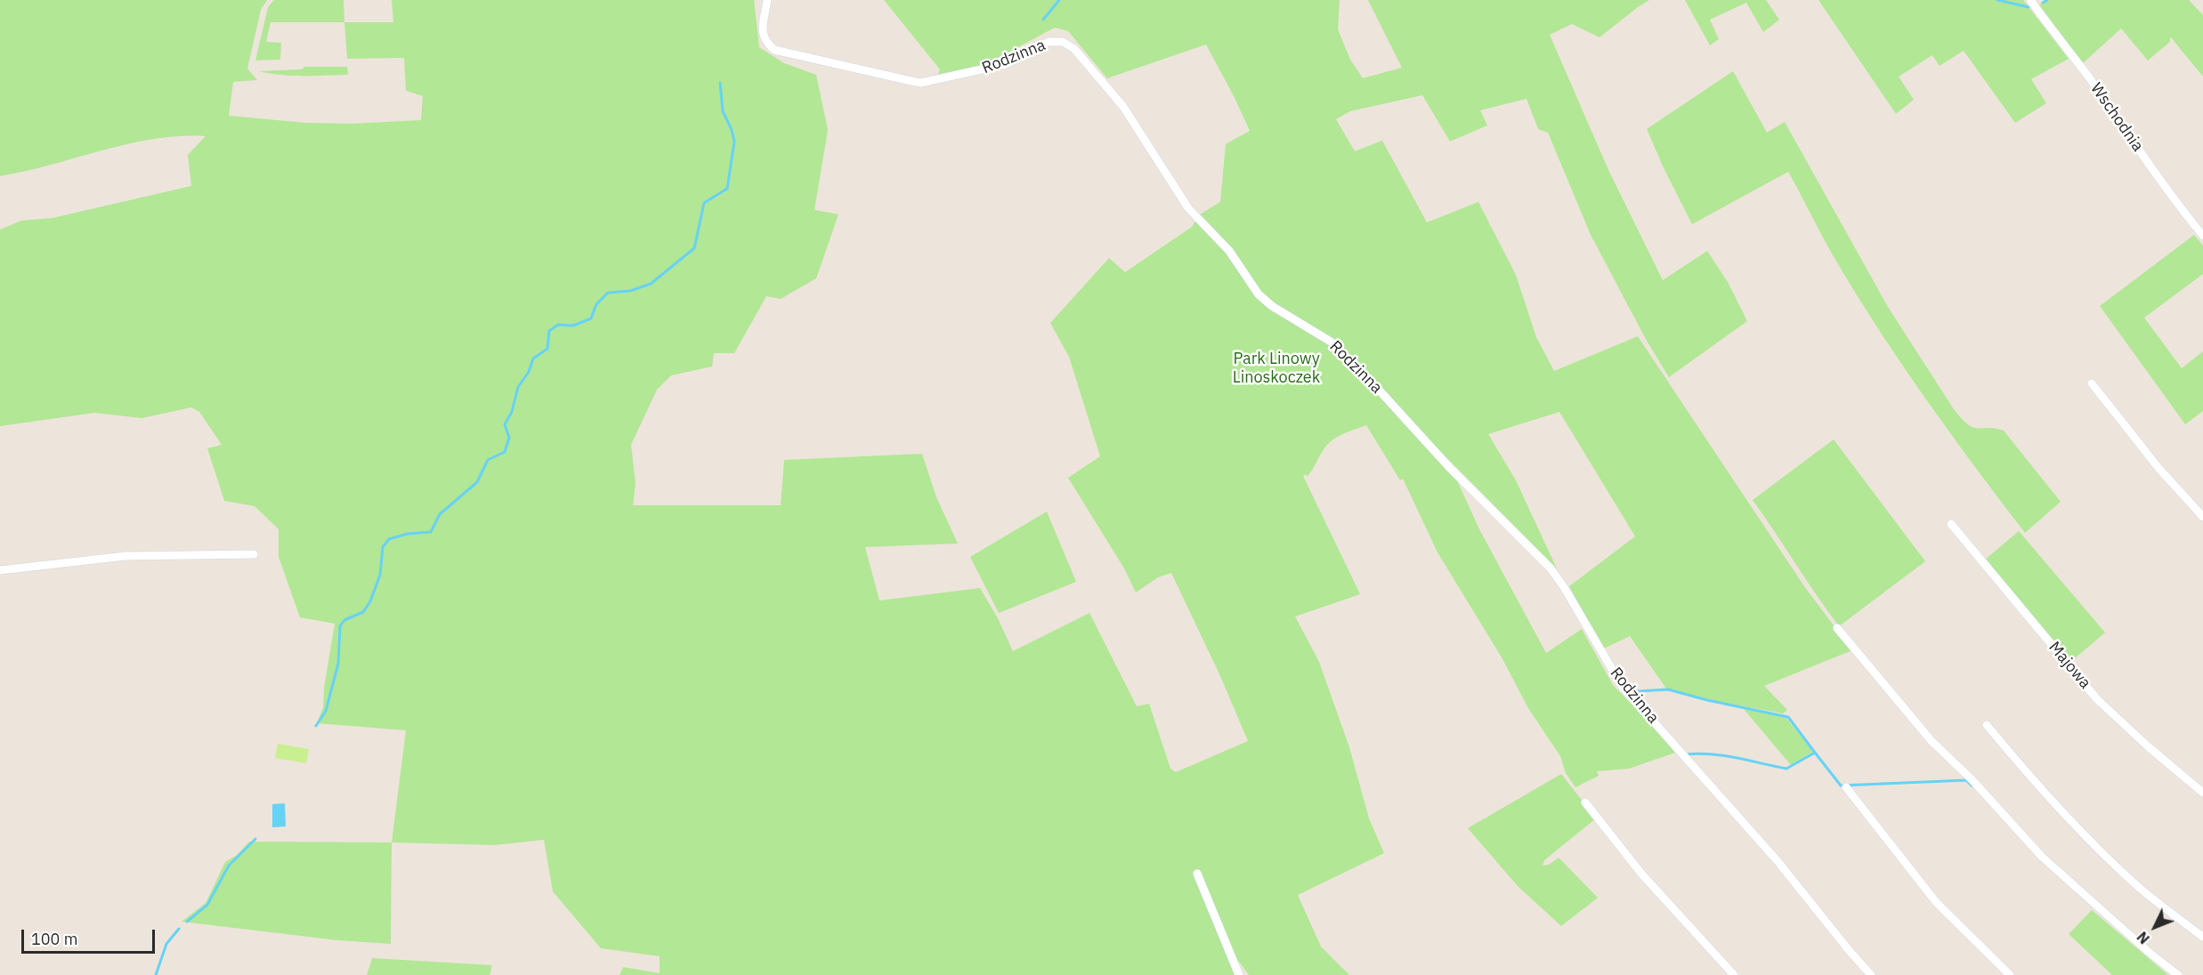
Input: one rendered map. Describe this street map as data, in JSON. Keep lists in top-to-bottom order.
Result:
{
  "streets": {
    "street": ["Rodzinna", "Wschodnia", "Majowa"]
  },
  "parks": ["Park Linowy Linoskoczek"],
  "scale_bar": "100 m",
  "north": "bottom left"
}
